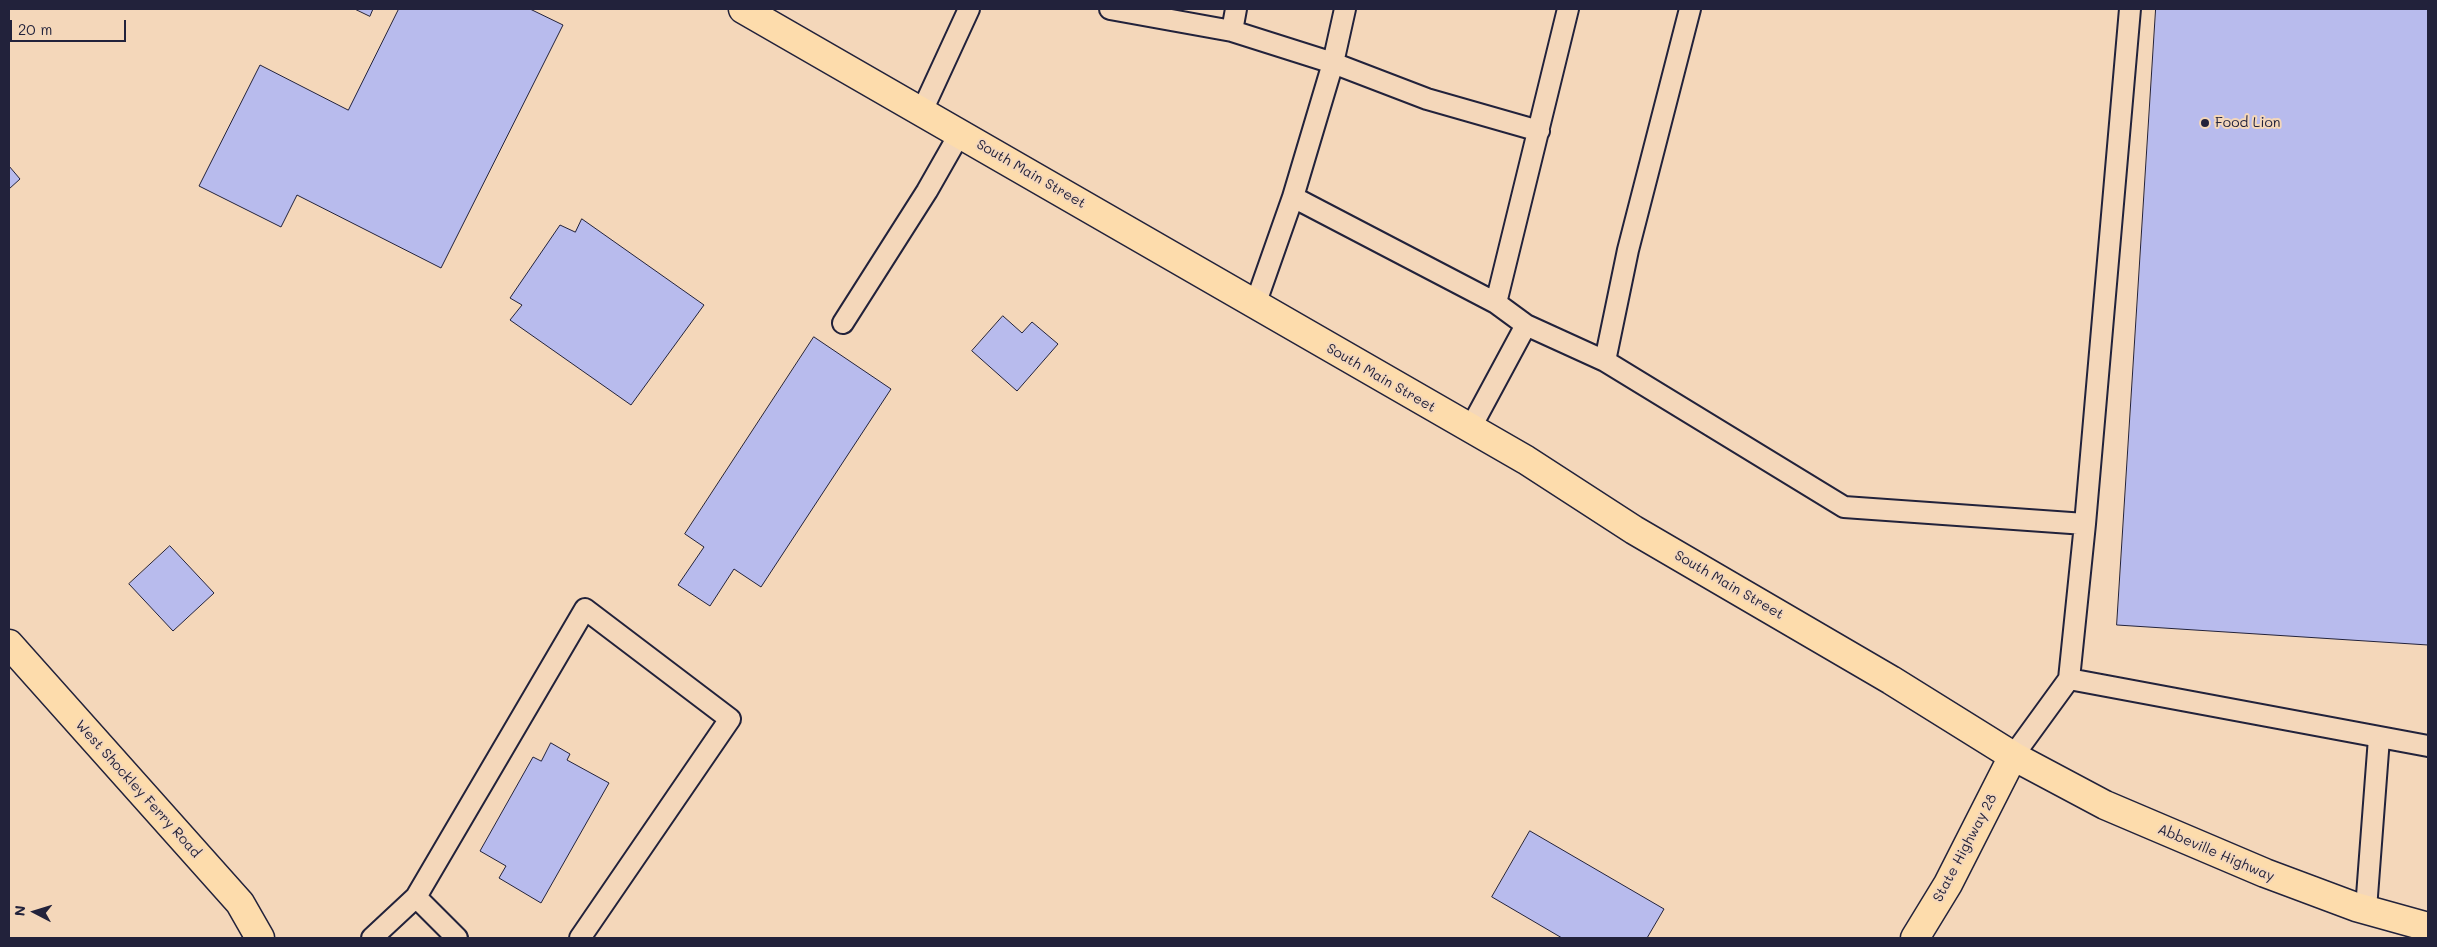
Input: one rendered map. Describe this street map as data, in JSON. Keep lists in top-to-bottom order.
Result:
{
  "streets": {
    "main road": [
      "South Main Street",
      "West Shockley Ferry Road",
      "State Highway 28",
      "Abbeville Highway"
    ]
  },
  "crossings": [
    ["South Main Street", "State Highway 28"],
    ["South Main Street", "Abbeville Highway"],
    ["State Highway 28", "Abbeville Highway"]
  ],
  "places": ["Food Lion"],
  "scale_bar": "20 m",
  "north": "left"
}
